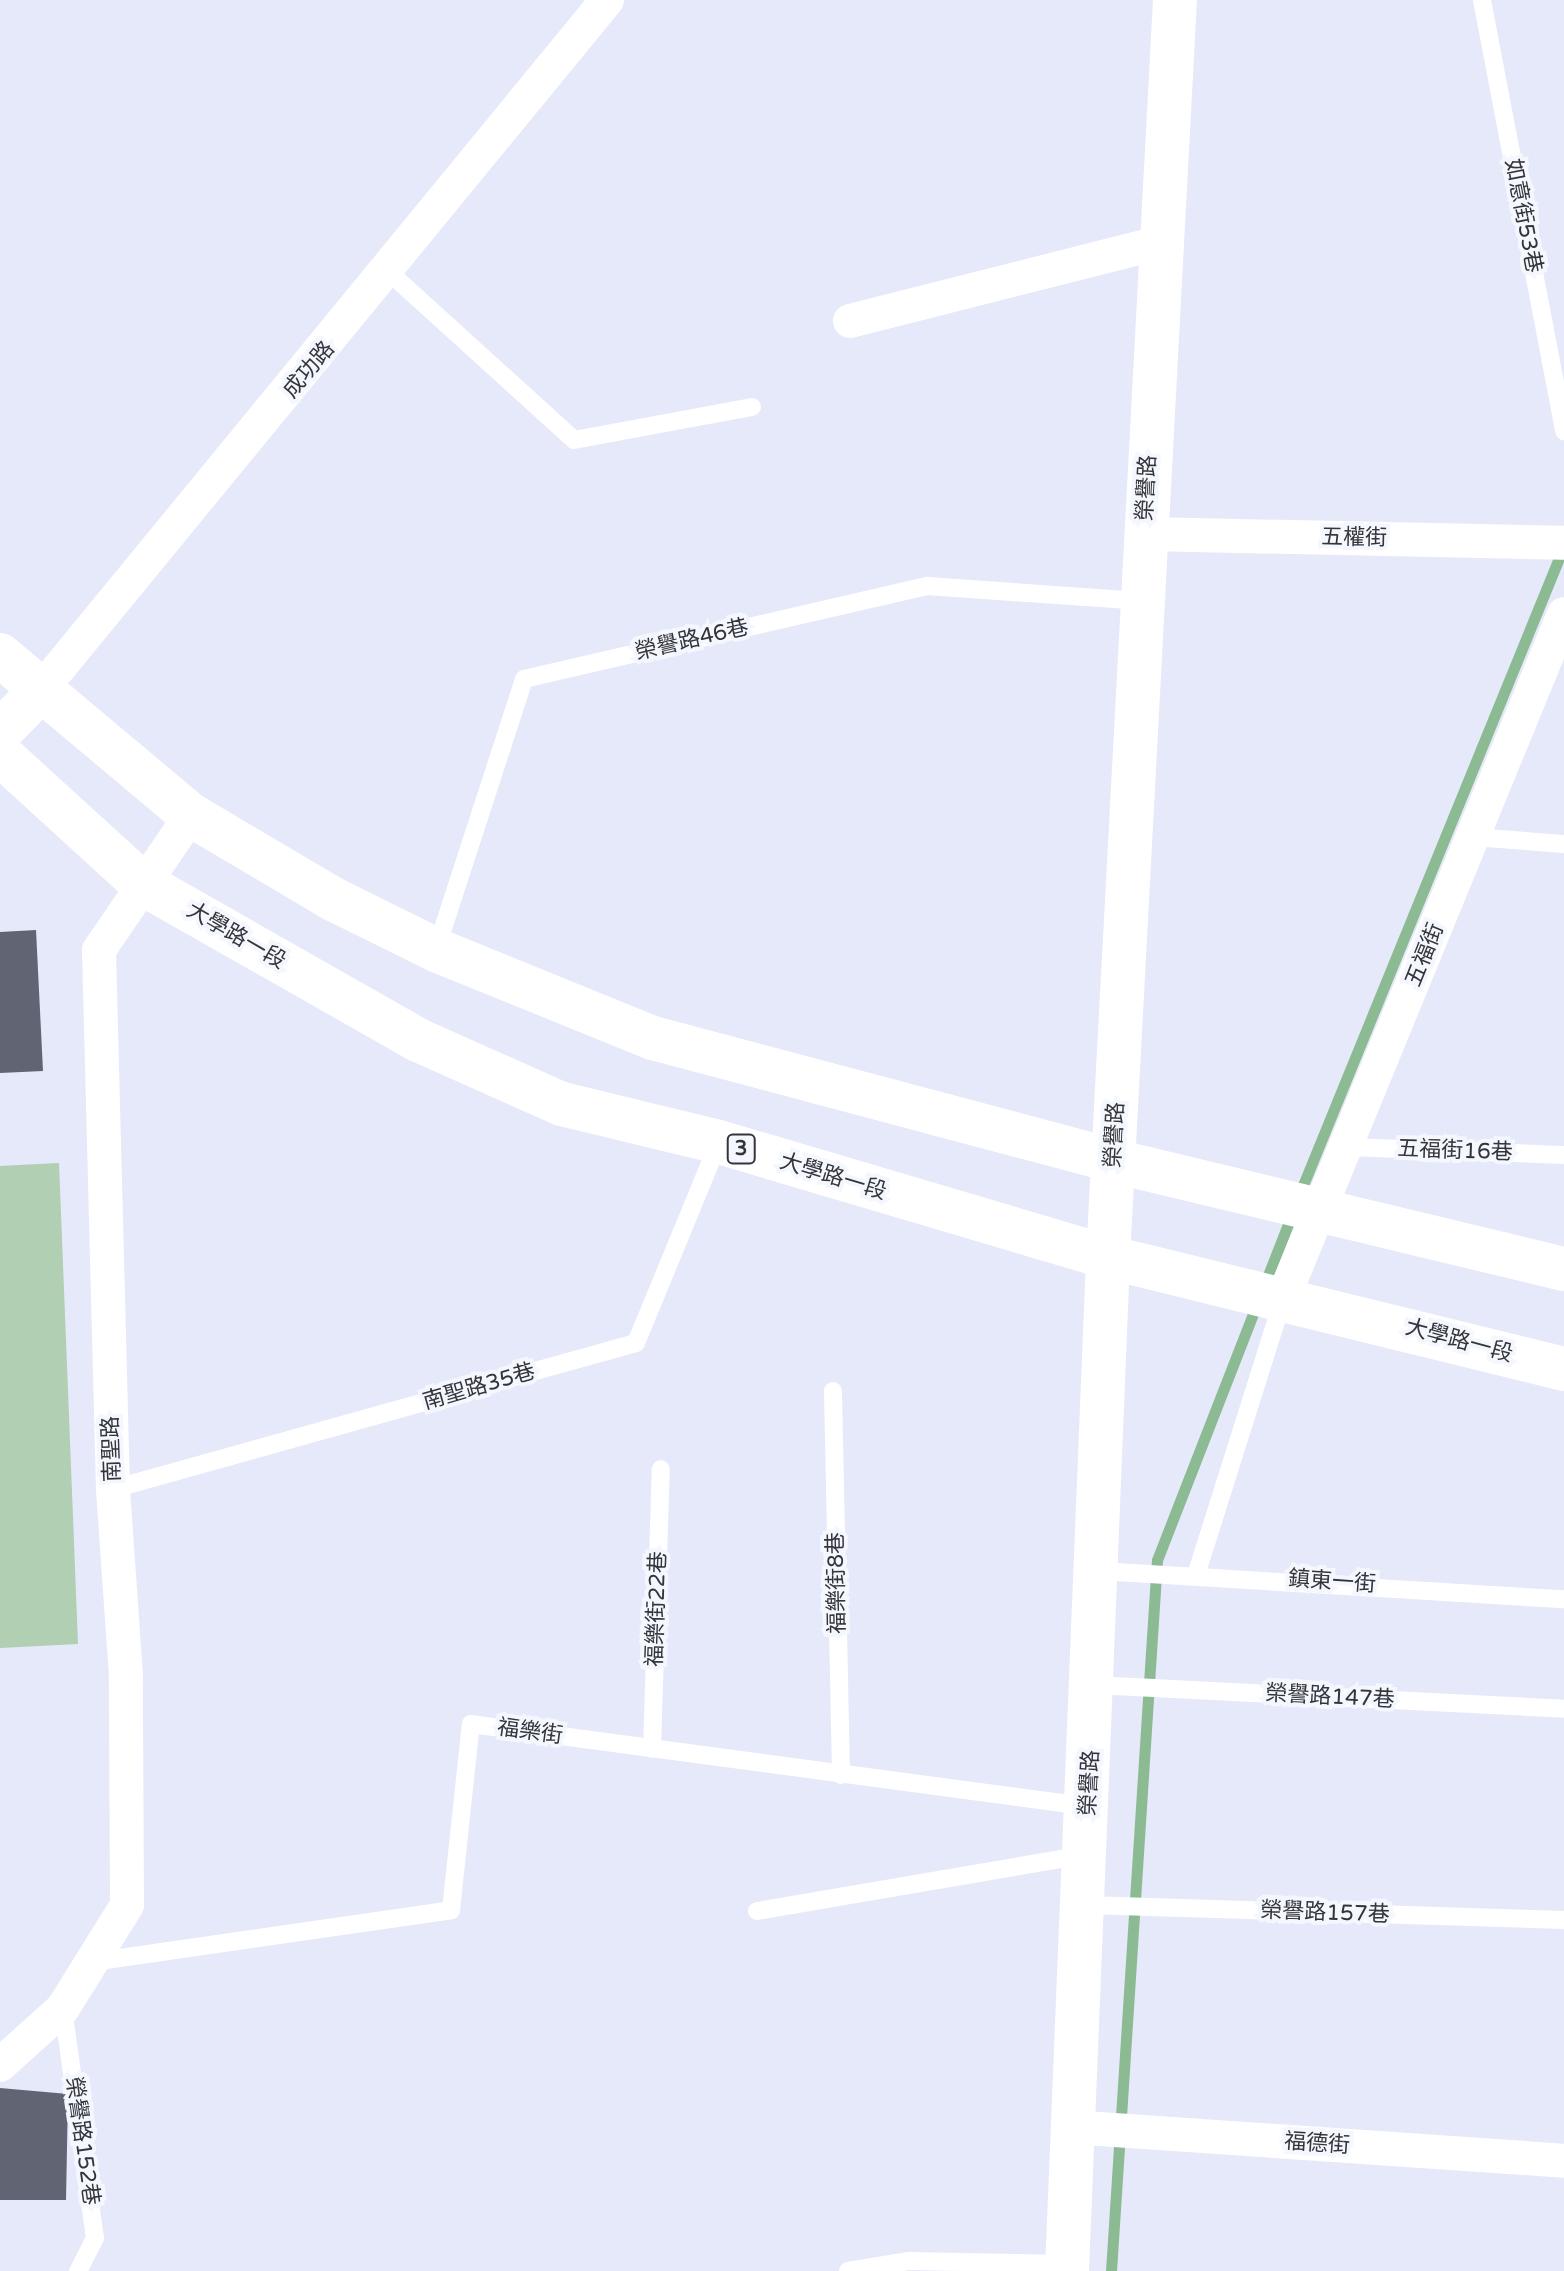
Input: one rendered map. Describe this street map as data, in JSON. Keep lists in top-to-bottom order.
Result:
{
  "streets": {
    "main road": [
      "成功路",
      "榮譽路",
      "大學路一段",
      "3"
    ],
    "street": [
      "五權街",
      "五福街",
      "南聖路",
      "福德街"
    ],
    "lane": [
      "如意街53巷",
      "榮譽路46巷",
      "五福街16巷",
      "南聖路35巷",
      "鎮東一街",
      "福樂街8巷",
      "福樂街22巷",
      "榮譽路147巷",
      "福樂街",
      "榮譽路157巷",
      "榮譽路152巷"
    ]
  },
  "crossings": [
    ["榮譽路", "五權街"],
    ["榮譽路", "榮譽路46巷"],
    ["榮譽路", "大學路一段"],
    ["榮譽路", "鎮東一街"],
    ["榮譽路", "榮譽路147巷"],
    ["榮譽路", "福樂街"],
    ["榮譽路", "榮譽路157巷"],
    ["榮譽路", "福德街"],
    ["大學路一段", "五福街"],
    ["大學路一段", "南聖路35巷"],
    ["大學路一段", "南聖路"],
    ["五福街", "五福街16巷"],
    ["南聖路35巷", "南聖路"],
    ["南聖路", "福樂街"],
    ["南聖路", "榮譽路152巷"],
    ["福樂街8巷", "福樂街"],
    ["福樂街22巷", "福樂街"]
  ]
}
